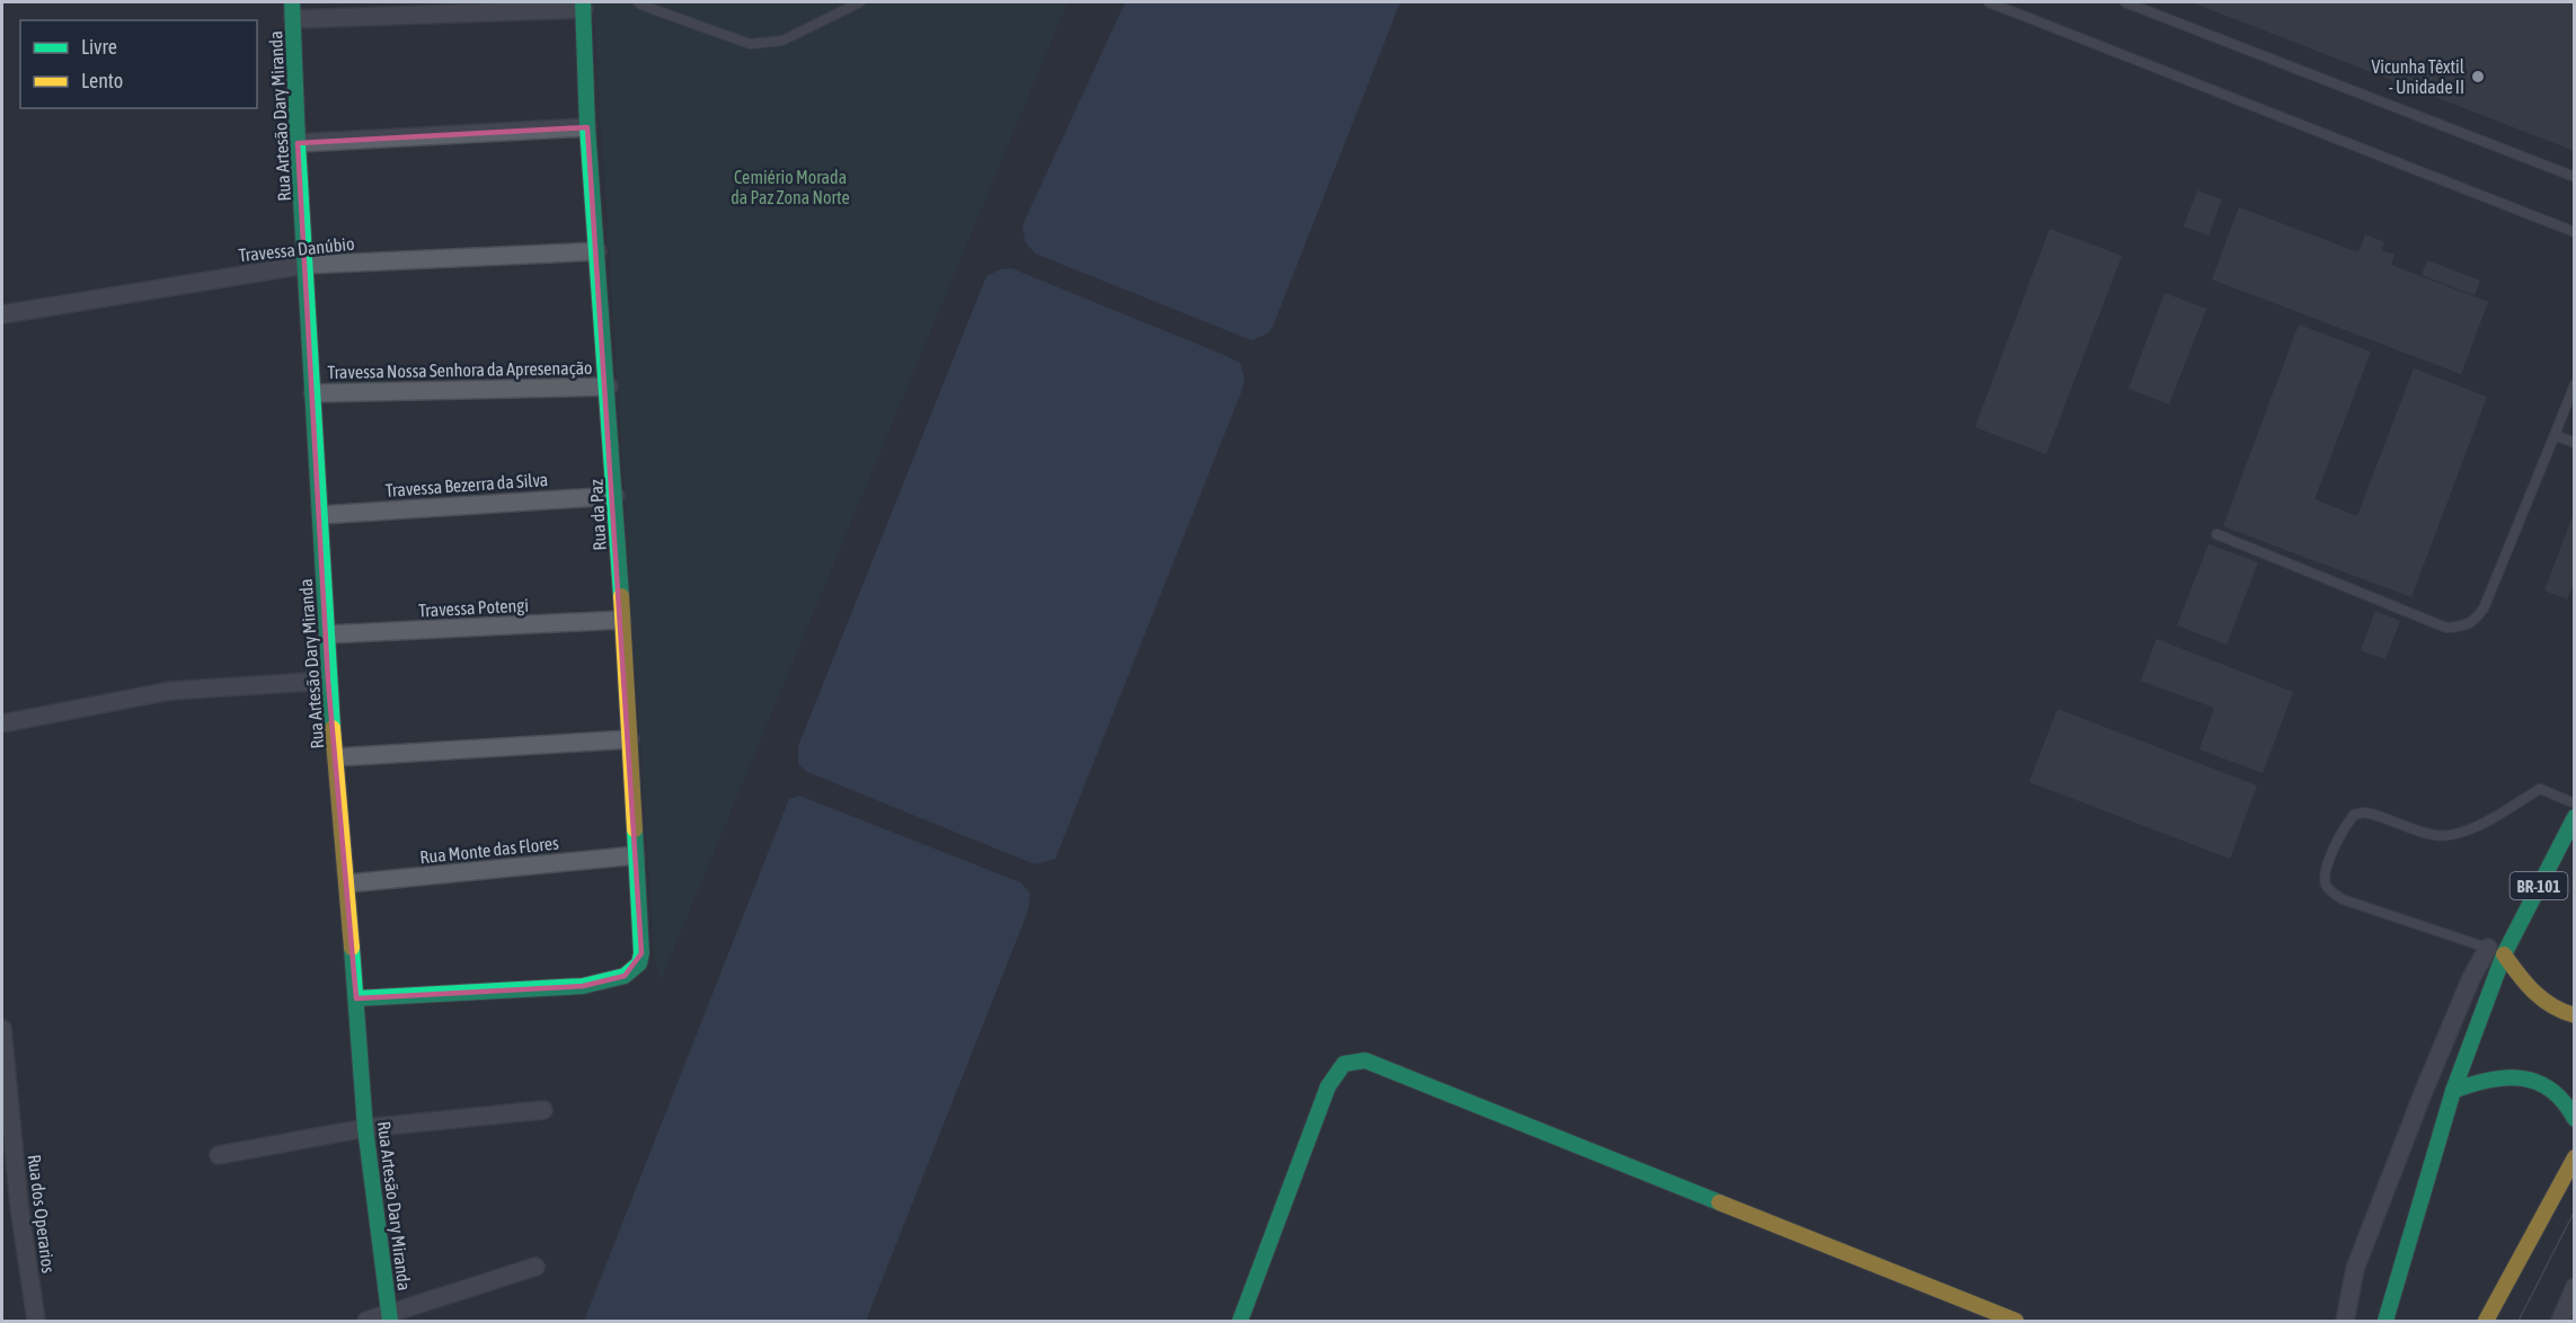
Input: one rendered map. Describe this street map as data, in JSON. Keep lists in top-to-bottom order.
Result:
{
  "streets": {
    "street": [
      "Rua Artesão Dary Miranda",
      "Travessa Danúbio",
      "Travessa Nossa Senhora da Apresenação",
      "Travessa Bezerra da Silva",
      "Rua da Paz",
      "Travessa Potengi",
      "Rua Monte das Flores",
      "BR-101",
      "Rua dos Operarios"
    ]
  },
  "crossings": [
    ["Rua Artesão Dary Miranda", "Travessa Danúbio"],
    ["Rua Artesão Dary Miranda", "Travessa Nossa Senhora da Apresenação"],
    ["Rua Artesão Dary Miranda", "Travessa Bezerra da Silva"],
    ["Rua Artesão Dary Miranda", "Rua da Paz"],
    ["Rua Artesão Dary Miranda", "Travessa Potengi"],
    ["Rua Artesão Dary Miranda", "Rua Monte das Flores"],
    ["Travessa Danúbio", "Rua da Paz"],
    ["Travessa Nossa Senhora da Apresenação", "Rua da Paz"],
    ["Travessa Bezerra da Silva", "Rua da Paz"],
    ["Rua da Paz", "Travessa Potengi"],
    ["Rua da Paz", "Rua Monte das Flores"]
  ],
  "parks": ["Cemiério Morada da Paz Zona Norte"],
  "places": ["Vicunha Têxtil - Unidade II"],
  "legend": ["Livre", "Lento"]
}
